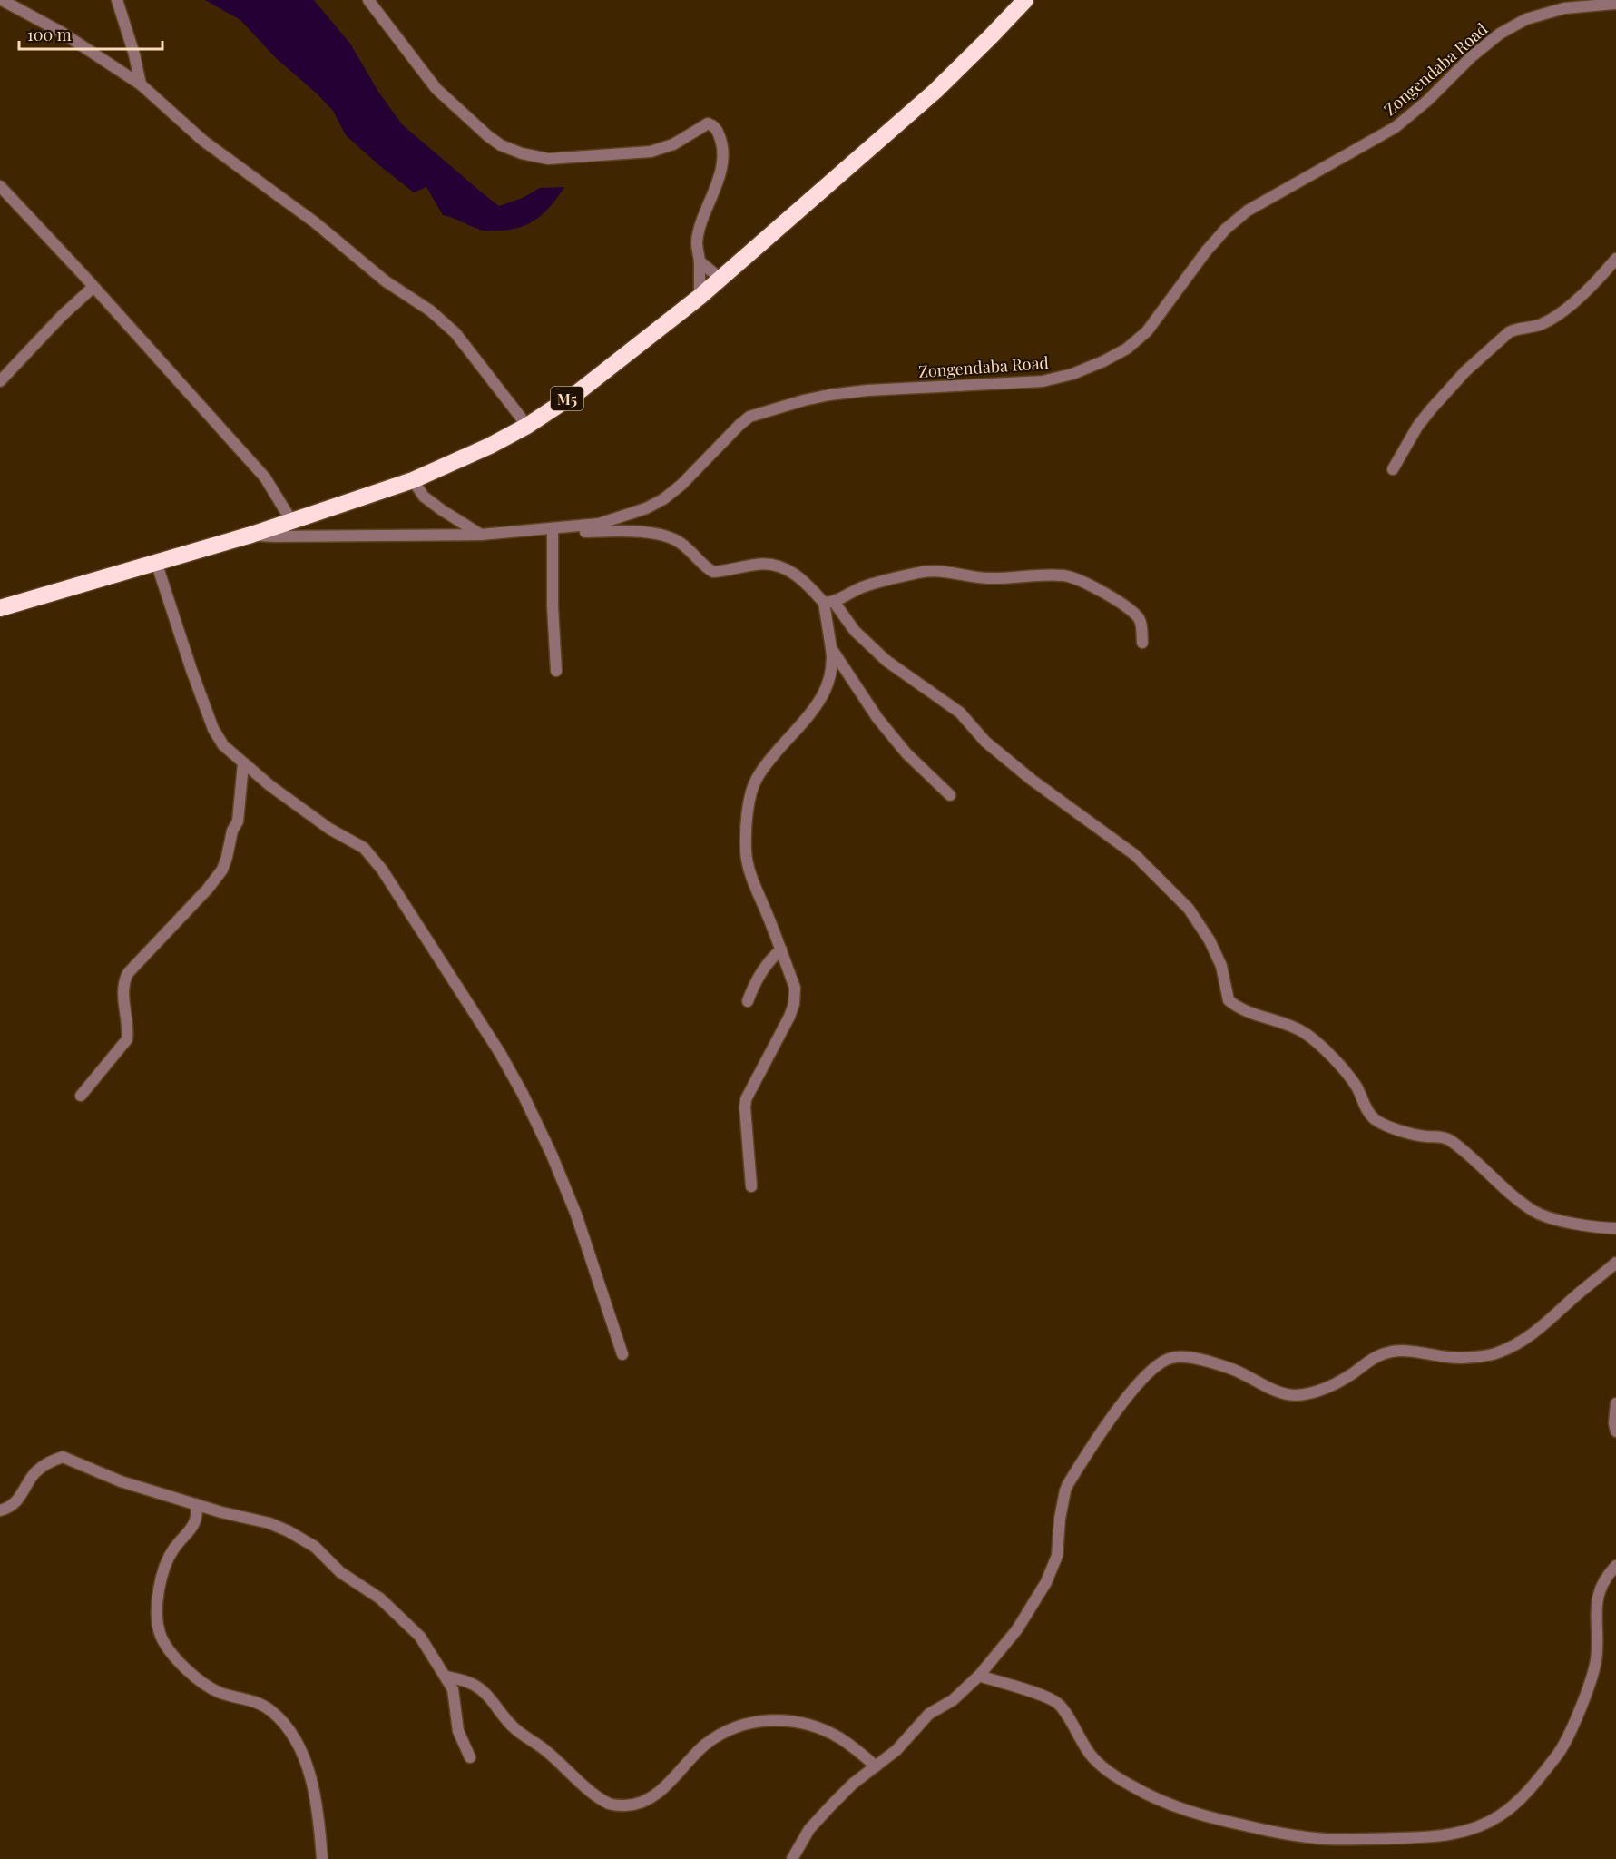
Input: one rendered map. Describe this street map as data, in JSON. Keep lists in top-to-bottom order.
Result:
{
  "streets": {
    "highway": ["M5"],
    "street": ["Zongendaba Road"]
  },
  "crossings": [
    ["Zongendaba Road", "M5"]
  ],
  "scale_bar": "100 m"
}
